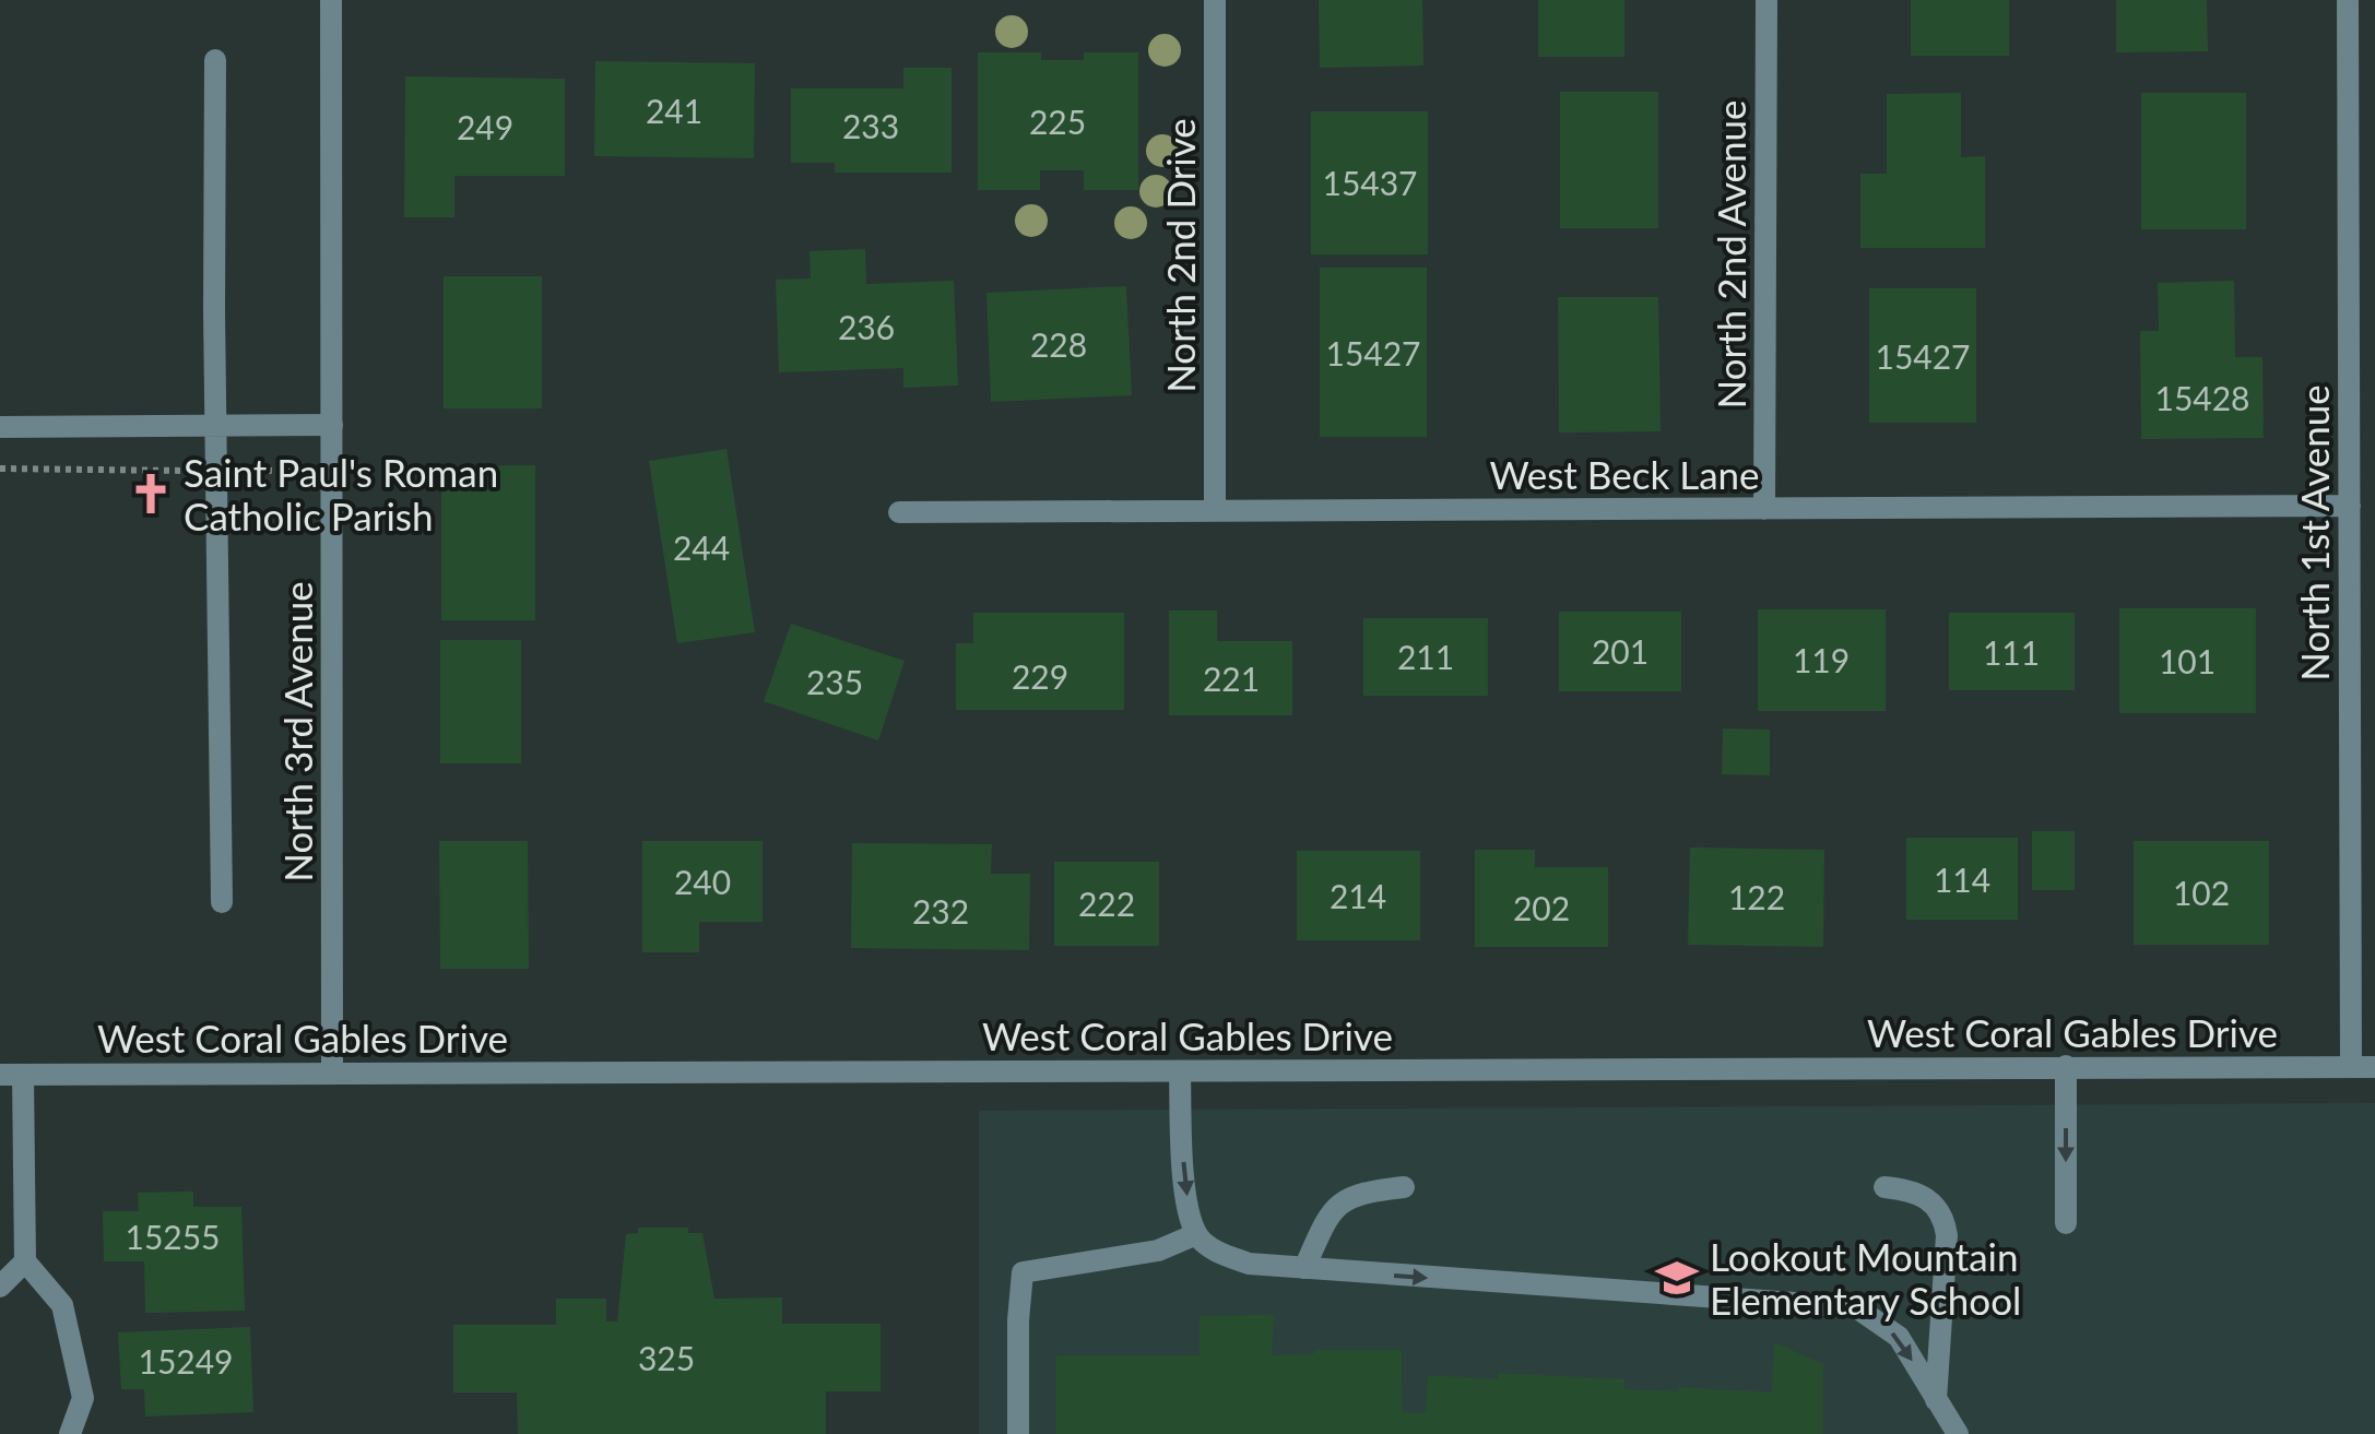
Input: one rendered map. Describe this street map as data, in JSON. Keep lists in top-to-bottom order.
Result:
{
  "streets": {
    "street": [
      "North 2nd Avenue",
      "North 2nd Drive",
      "West Beck Lane",
      "North 1st Avenue",
      "North 3rd Avenue",
      "West Coral Gables Drive"
    ]
  },
  "crossings": [
    ["North 2nd Avenue", "West Beck Lane"],
    ["North 2nd Drive", "West Beck Lane"],
    ["West Beck Lane", "North 1st Avenue"],
    ["North 1st Avenue", "West Coral Gables Drive"],
    ["North 3rd Avenue", "West Coral Gables Drive"]
  ],
  "places": {
    "church": ["Saint Paul's Roman Catholic Parish"],
    "school or university": ["Lookout Mountain Elementary School"]
  },
  "house_numbers": [
    "241",
    "225",
    "233",
    "249",
    "15437",
    "236",
    "228",
    "15427",
    "15427",
    "15428",
    "244",
    "201",
    "111",
    "211",
    "119",
    "101",
    "229",
    "221",
    "235",
    "114",
    "240",
    "102",
    "214",
    "122",
    "222",
    "202",
    "232",
    "15255",
    "325",
    "15249"
  ]
}
